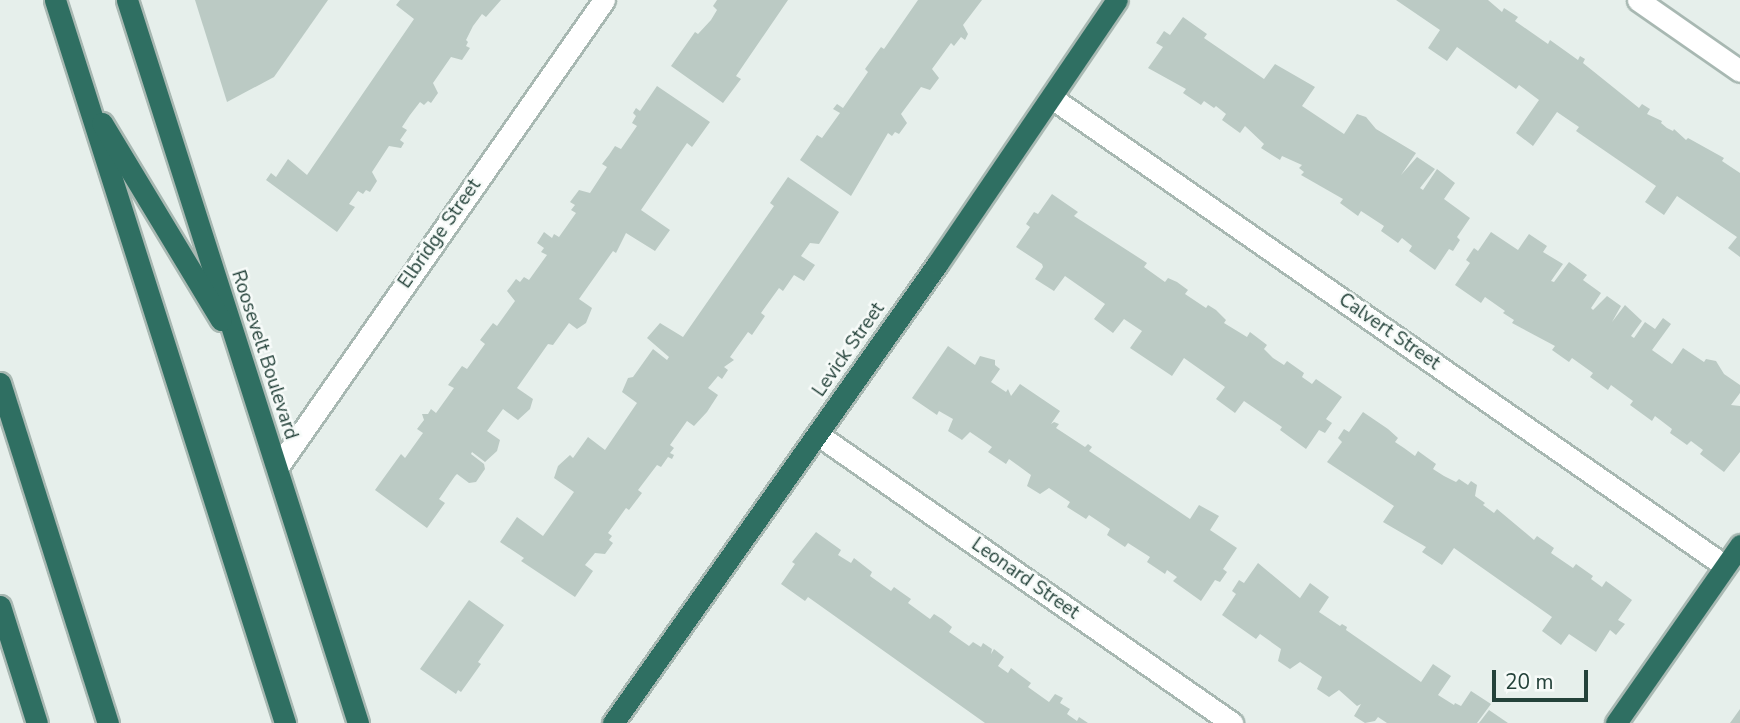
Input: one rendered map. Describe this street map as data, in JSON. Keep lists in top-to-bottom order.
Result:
{
  "streets": {
    "highway": ["Levick Street", "Roosevelt Boulevard"],
    "street": ["Elbridge Street", "Calvert Street", "Leonard Street"]
  },
  "crossings": [
    ["Elbridge Street", "Roosevelt Boulevard"],
    ["Calvert Street", "Levick Street"],
    ["Levick Street", "Leonard Street"]
  ],
  "scale_bar": "20 m"
}
